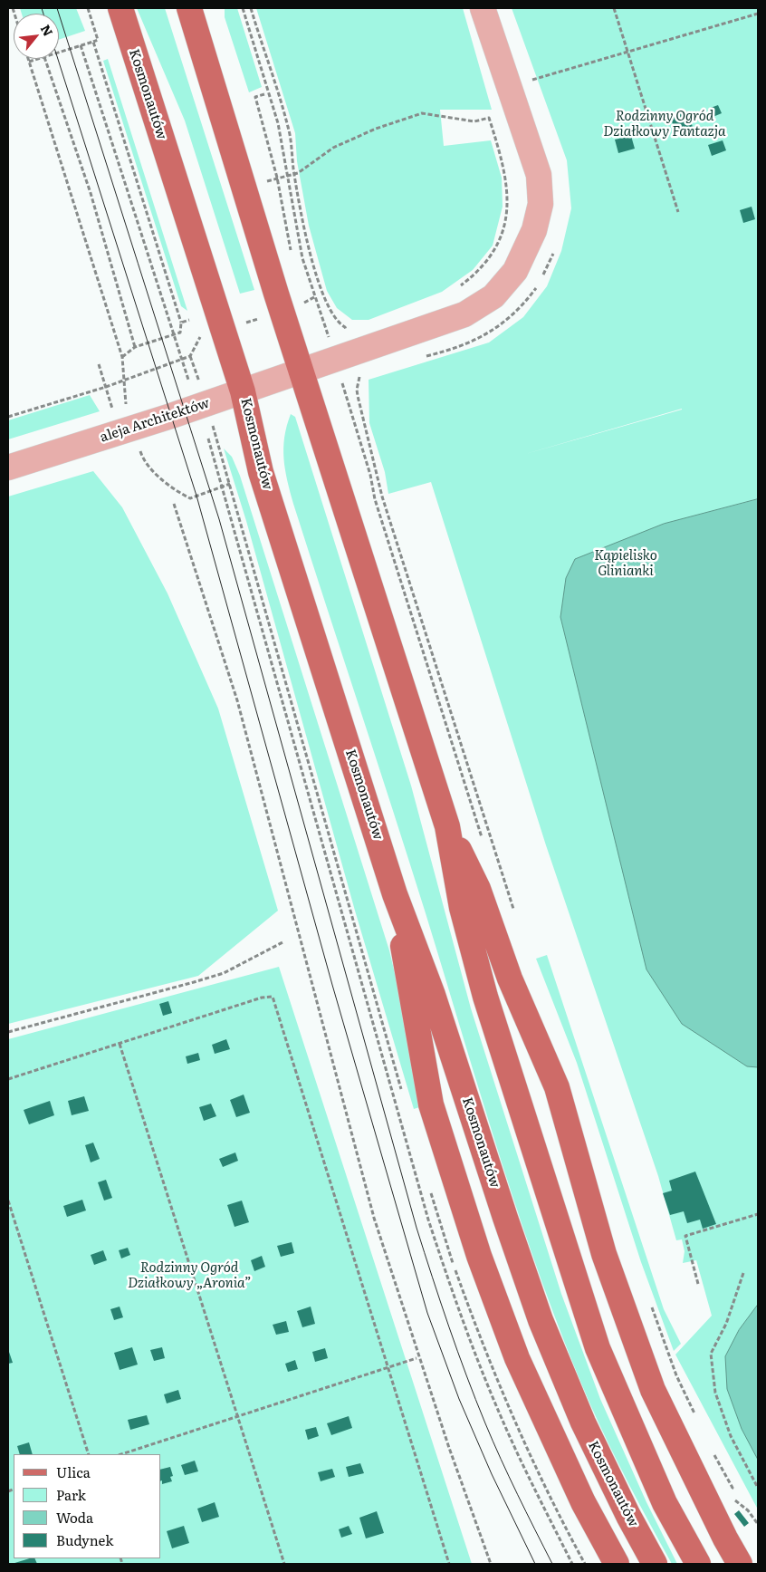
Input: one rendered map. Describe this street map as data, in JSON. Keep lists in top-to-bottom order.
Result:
{
  "streets": {
    "main road": ["Kosmonautów"],
    "street": ["aleja Architektów"]
  },
  "crossings": [
    ["Kosmonautów", "aleja Architektów"]
  ],
  "parks": ["Rodzinny Ogród Działkowy Fantazja", "Kąpielisko Glinianki", "Rodzinny Ogród Działkowy „Aronia”"],
  "legend": [
    "Ulica",
    "Park",
    "Woda",
    "Budynek"
  ],
  "north": "top right"
}
